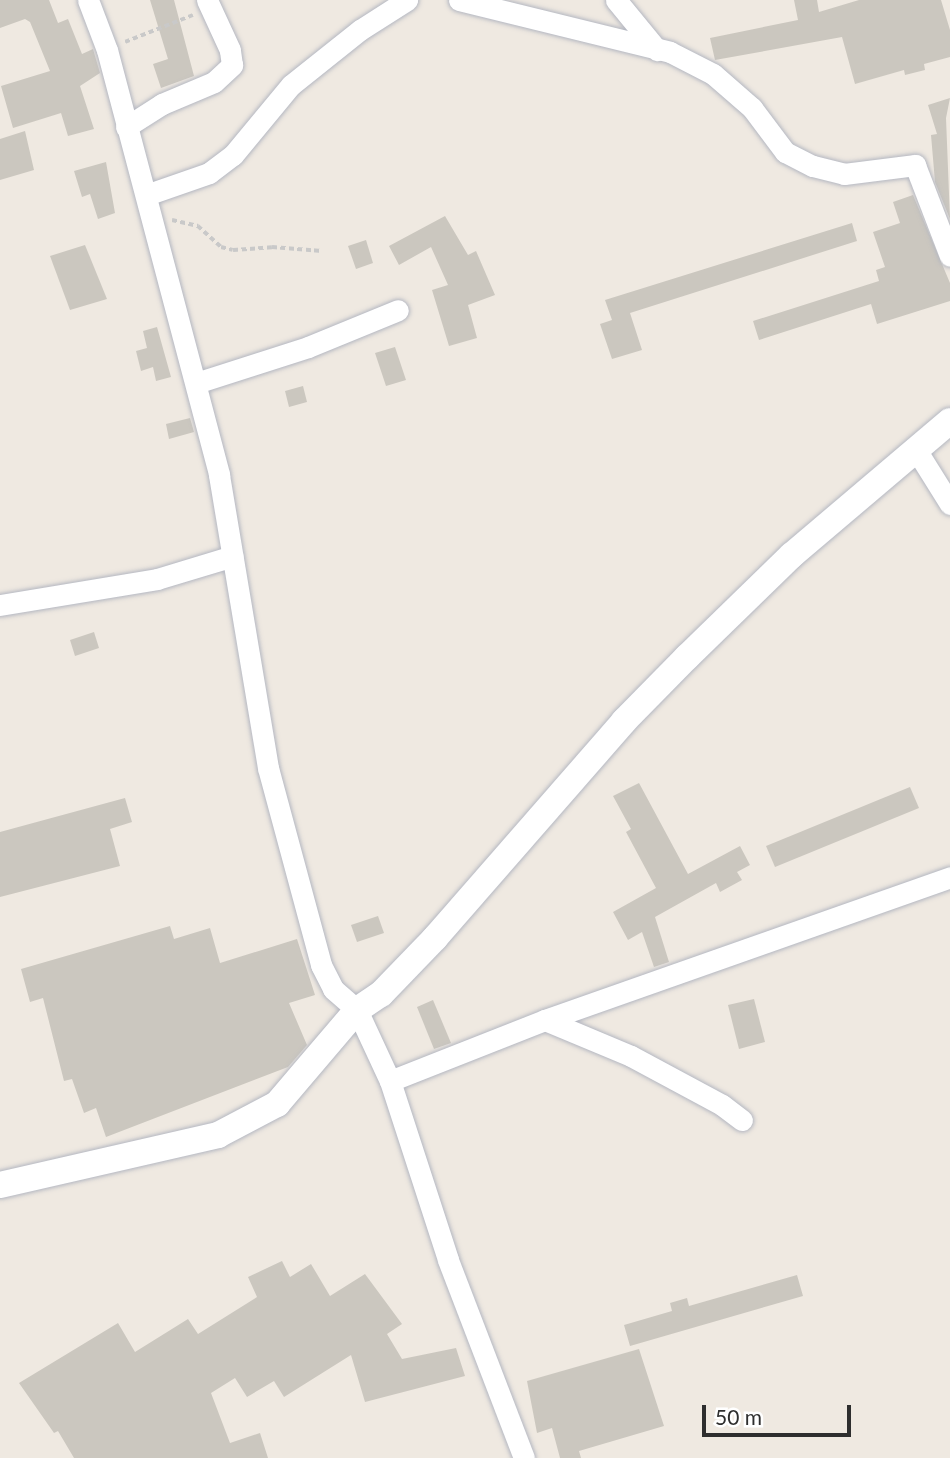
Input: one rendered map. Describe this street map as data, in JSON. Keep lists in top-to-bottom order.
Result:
{
  "scale_bar": "50 m"
}
